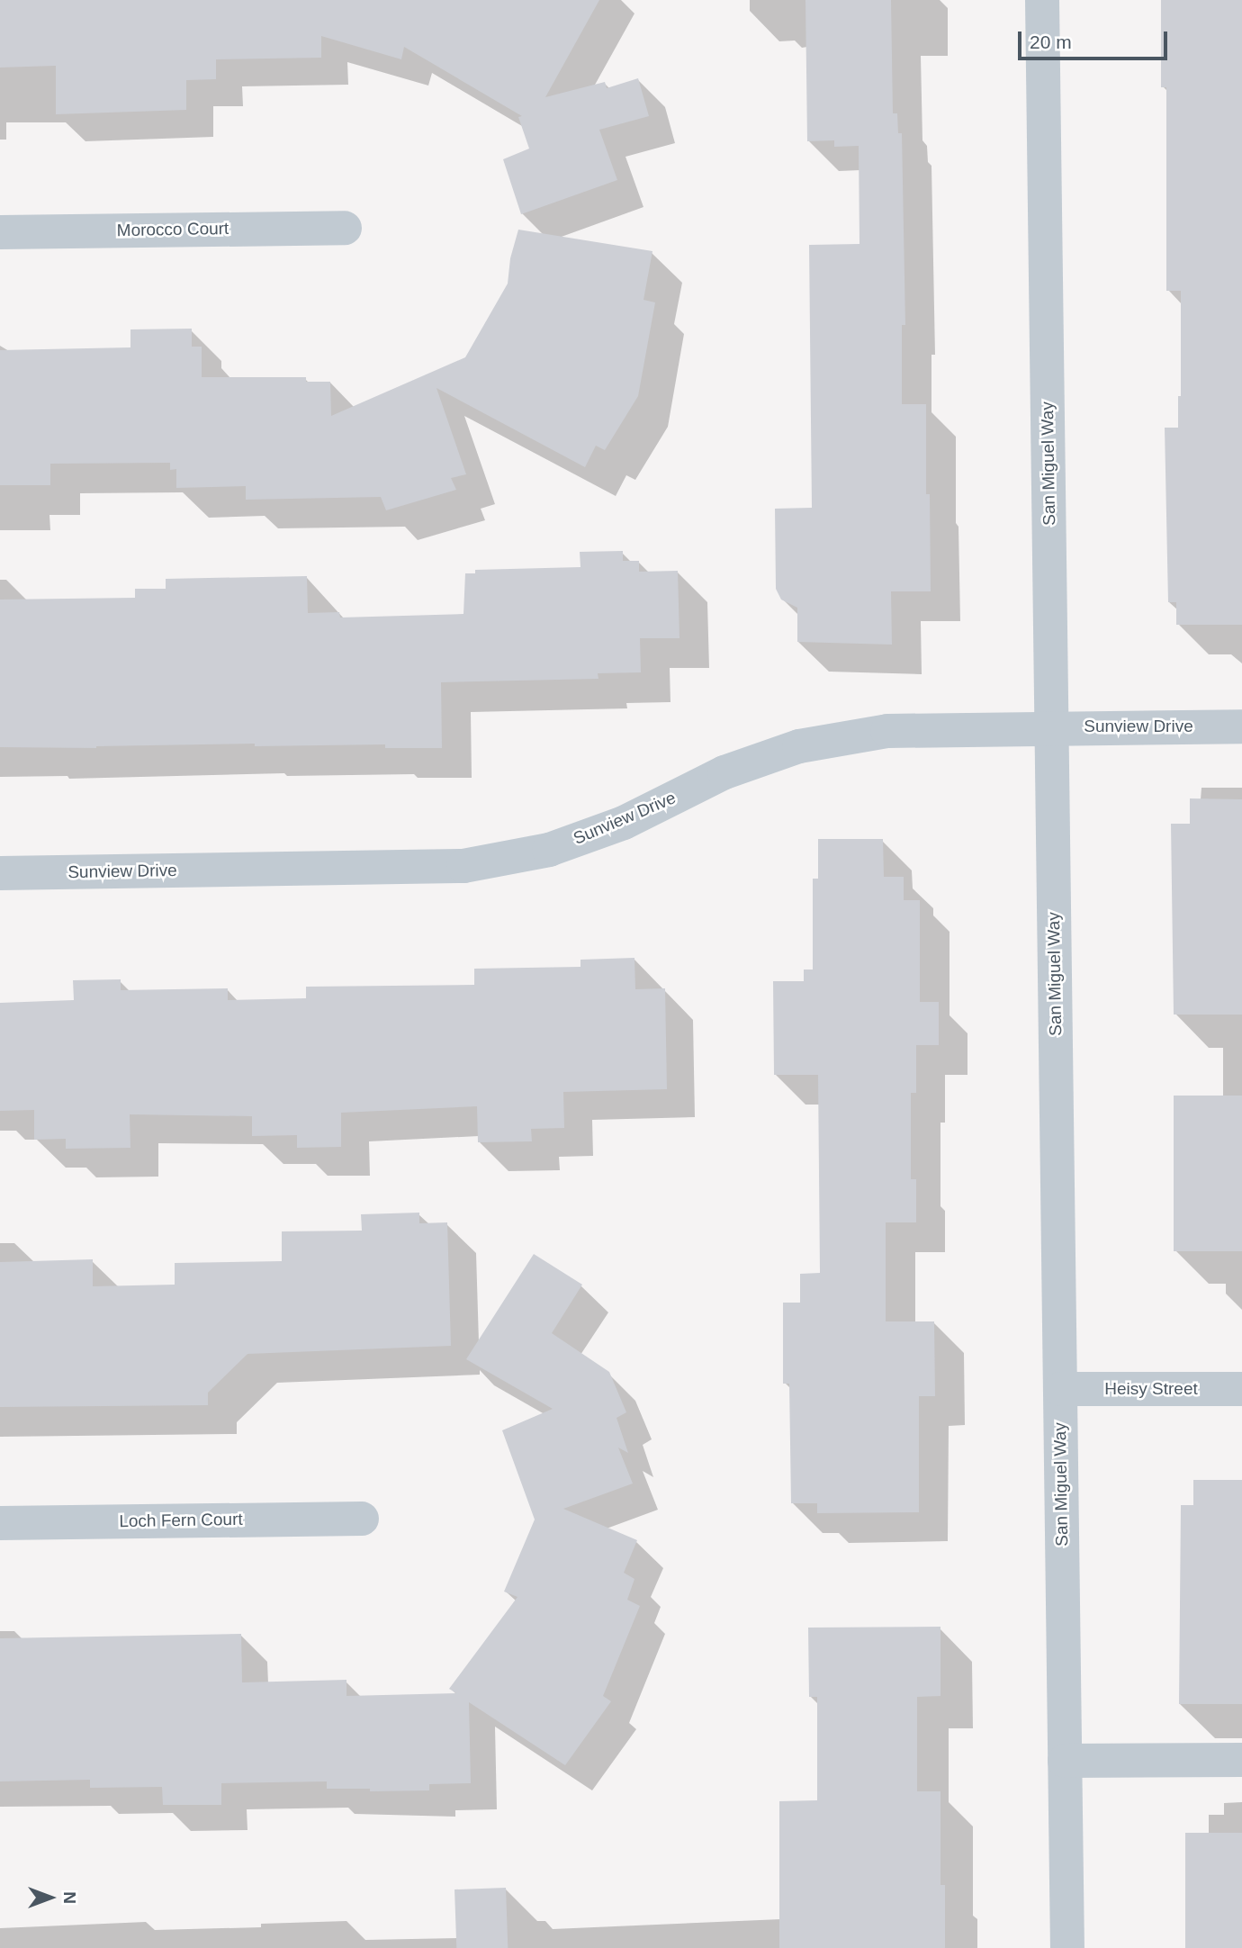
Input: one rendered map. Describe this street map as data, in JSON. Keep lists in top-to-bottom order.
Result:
{
  "streets": {
    "street": [
      "Morocco Court",
      "San Miguel Way",
      "Sunview Drive",
      "Heisy Street",
      "Loch Fern Court"
    ]
  },
  "crossings": [
    ["San Miguel Way", "Sunview Drive"],
    ["San Miguel Way", "Heisy Street"]
  ],
  "scale_bar": "20 m",
  "north": "right"
}
